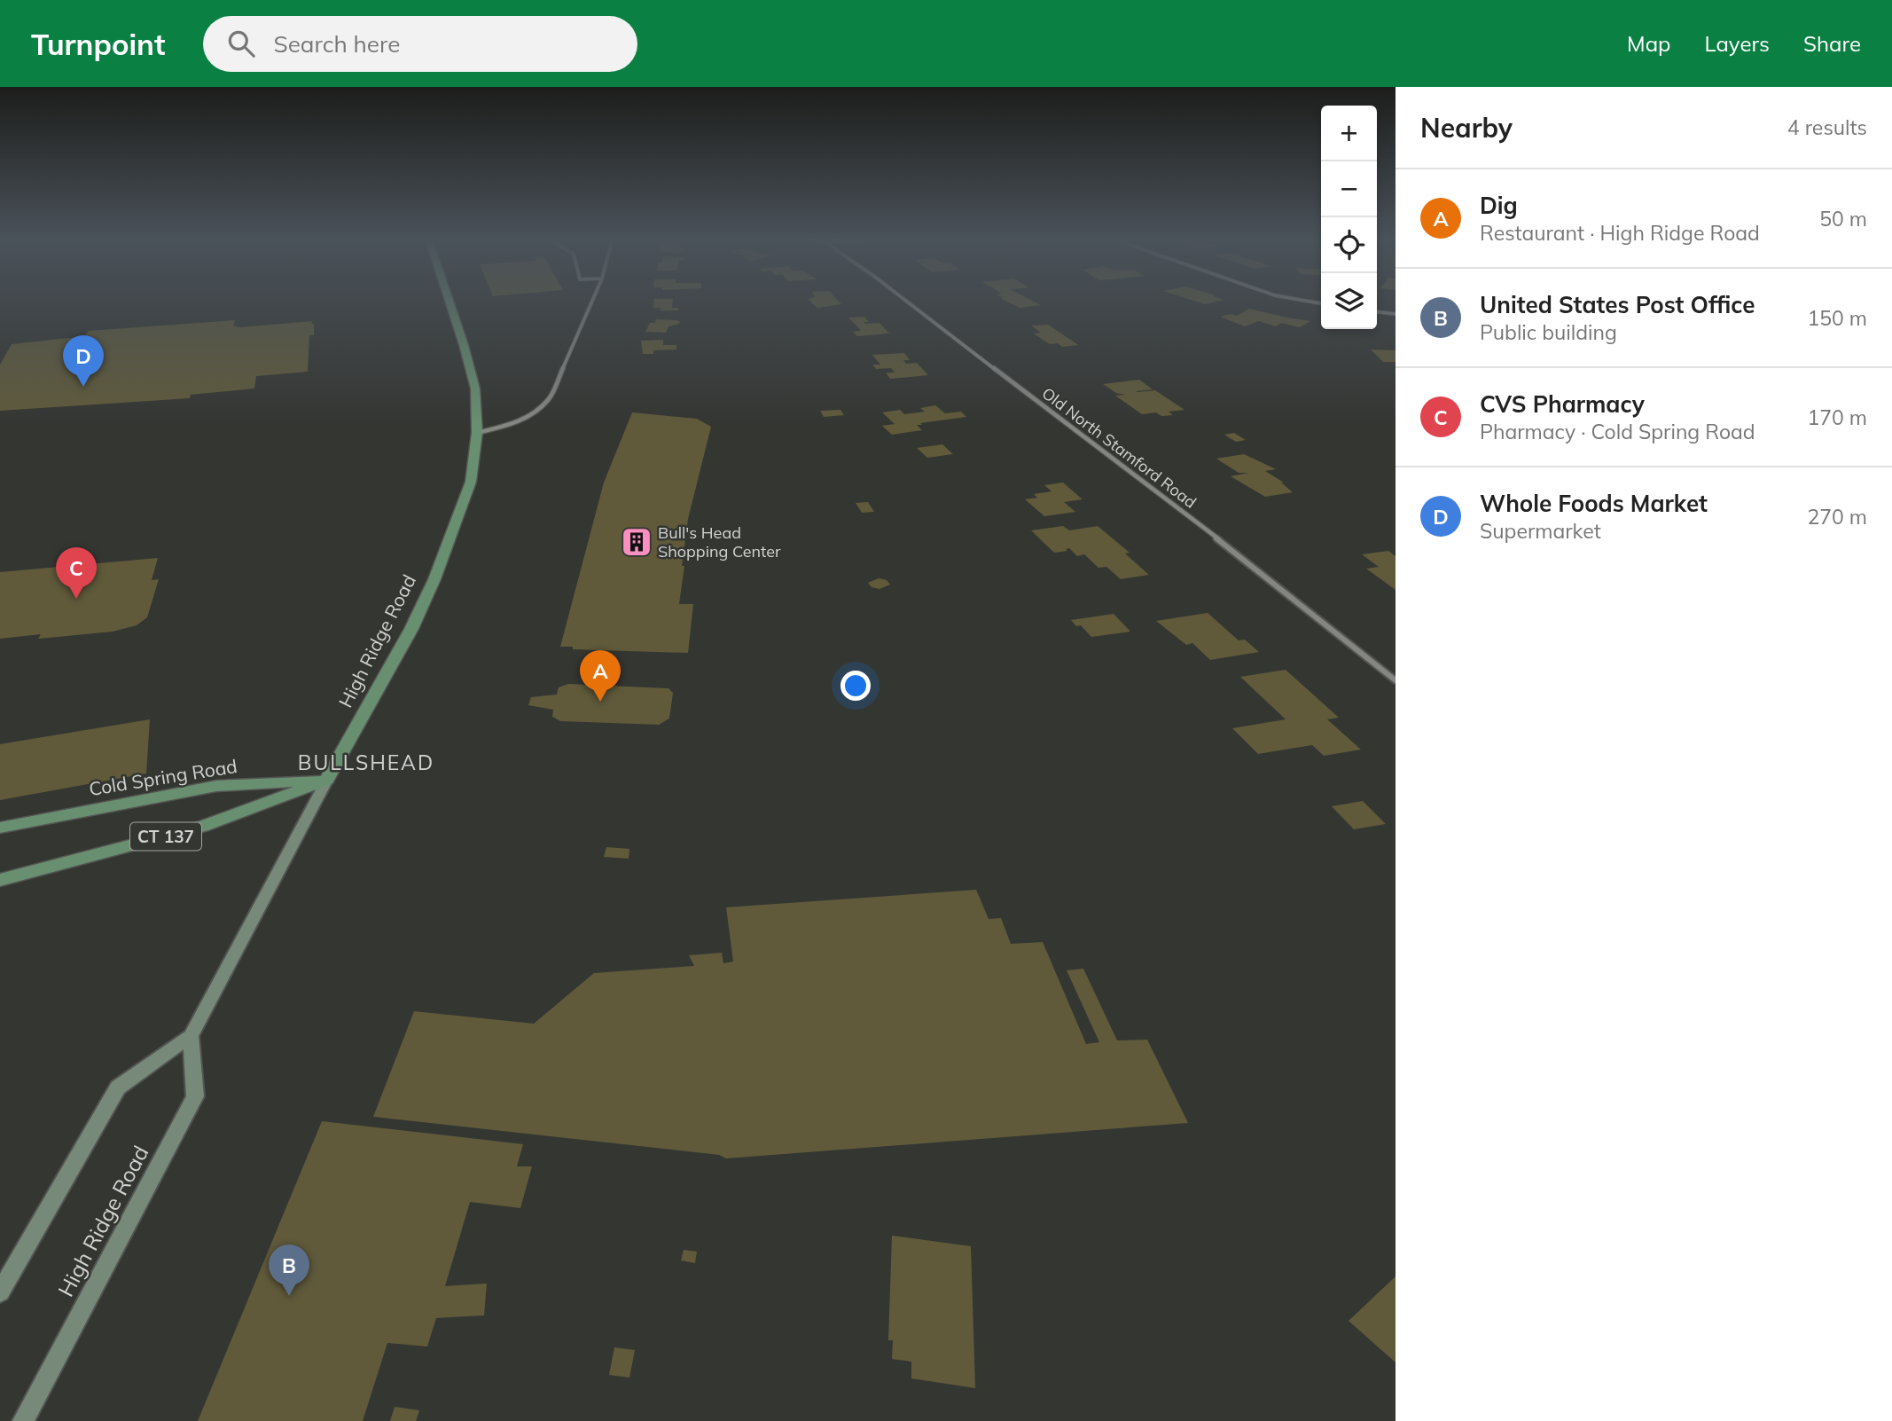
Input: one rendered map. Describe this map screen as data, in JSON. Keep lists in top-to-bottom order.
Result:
{
  "streets": {
    "main road": ["High Ridge Road", "Cold Spring Road", "CT 137"],
    "street": ["Old North Stamford Road"]
  },
  "crossings": [
    ["High Ridge Road", "Cold Spring Road"],
    ["High Ridge Road", "CT 137"],
    ["Cold Spring Road", "CT 137"]
  ],
  "districts": ["BULLSHEAD"],
  "places": {
    "building": ["Bull's Head Shopping Center"]
  },
  "page": {
    "header": "Turnpoint",
    "search": "Search here",
    "nav": ["Map", "Layers", "Share"],
    "heading": ["Nearby", "4 results"],
    "map_buttons": ["+", "−"],
    "list": [
      {
        "mark": "A",
        "name": "Dig",
        "note": "Restaurant · High Ridge Road",
        "value": "50 m"
      },
      {
        "mark": "B",
        "name": "United States Post Office",
        "note": "Public building",
        "value": "150 m"
      },
      {
        "mark": "C",
        "name": "CVS Pharmacy",
        "note": "Pharmacy · Cold Spring Road",
        "value": "170 m"
      },
      {
        "mark": "D",
        "name": "Whole Foods Market",
        "note": "Supermarket",
        "value": "270 m"
      }
    ],
    "pins": [
      "D",
      "C",
      "A",
      "B"
    ]
  }
}
